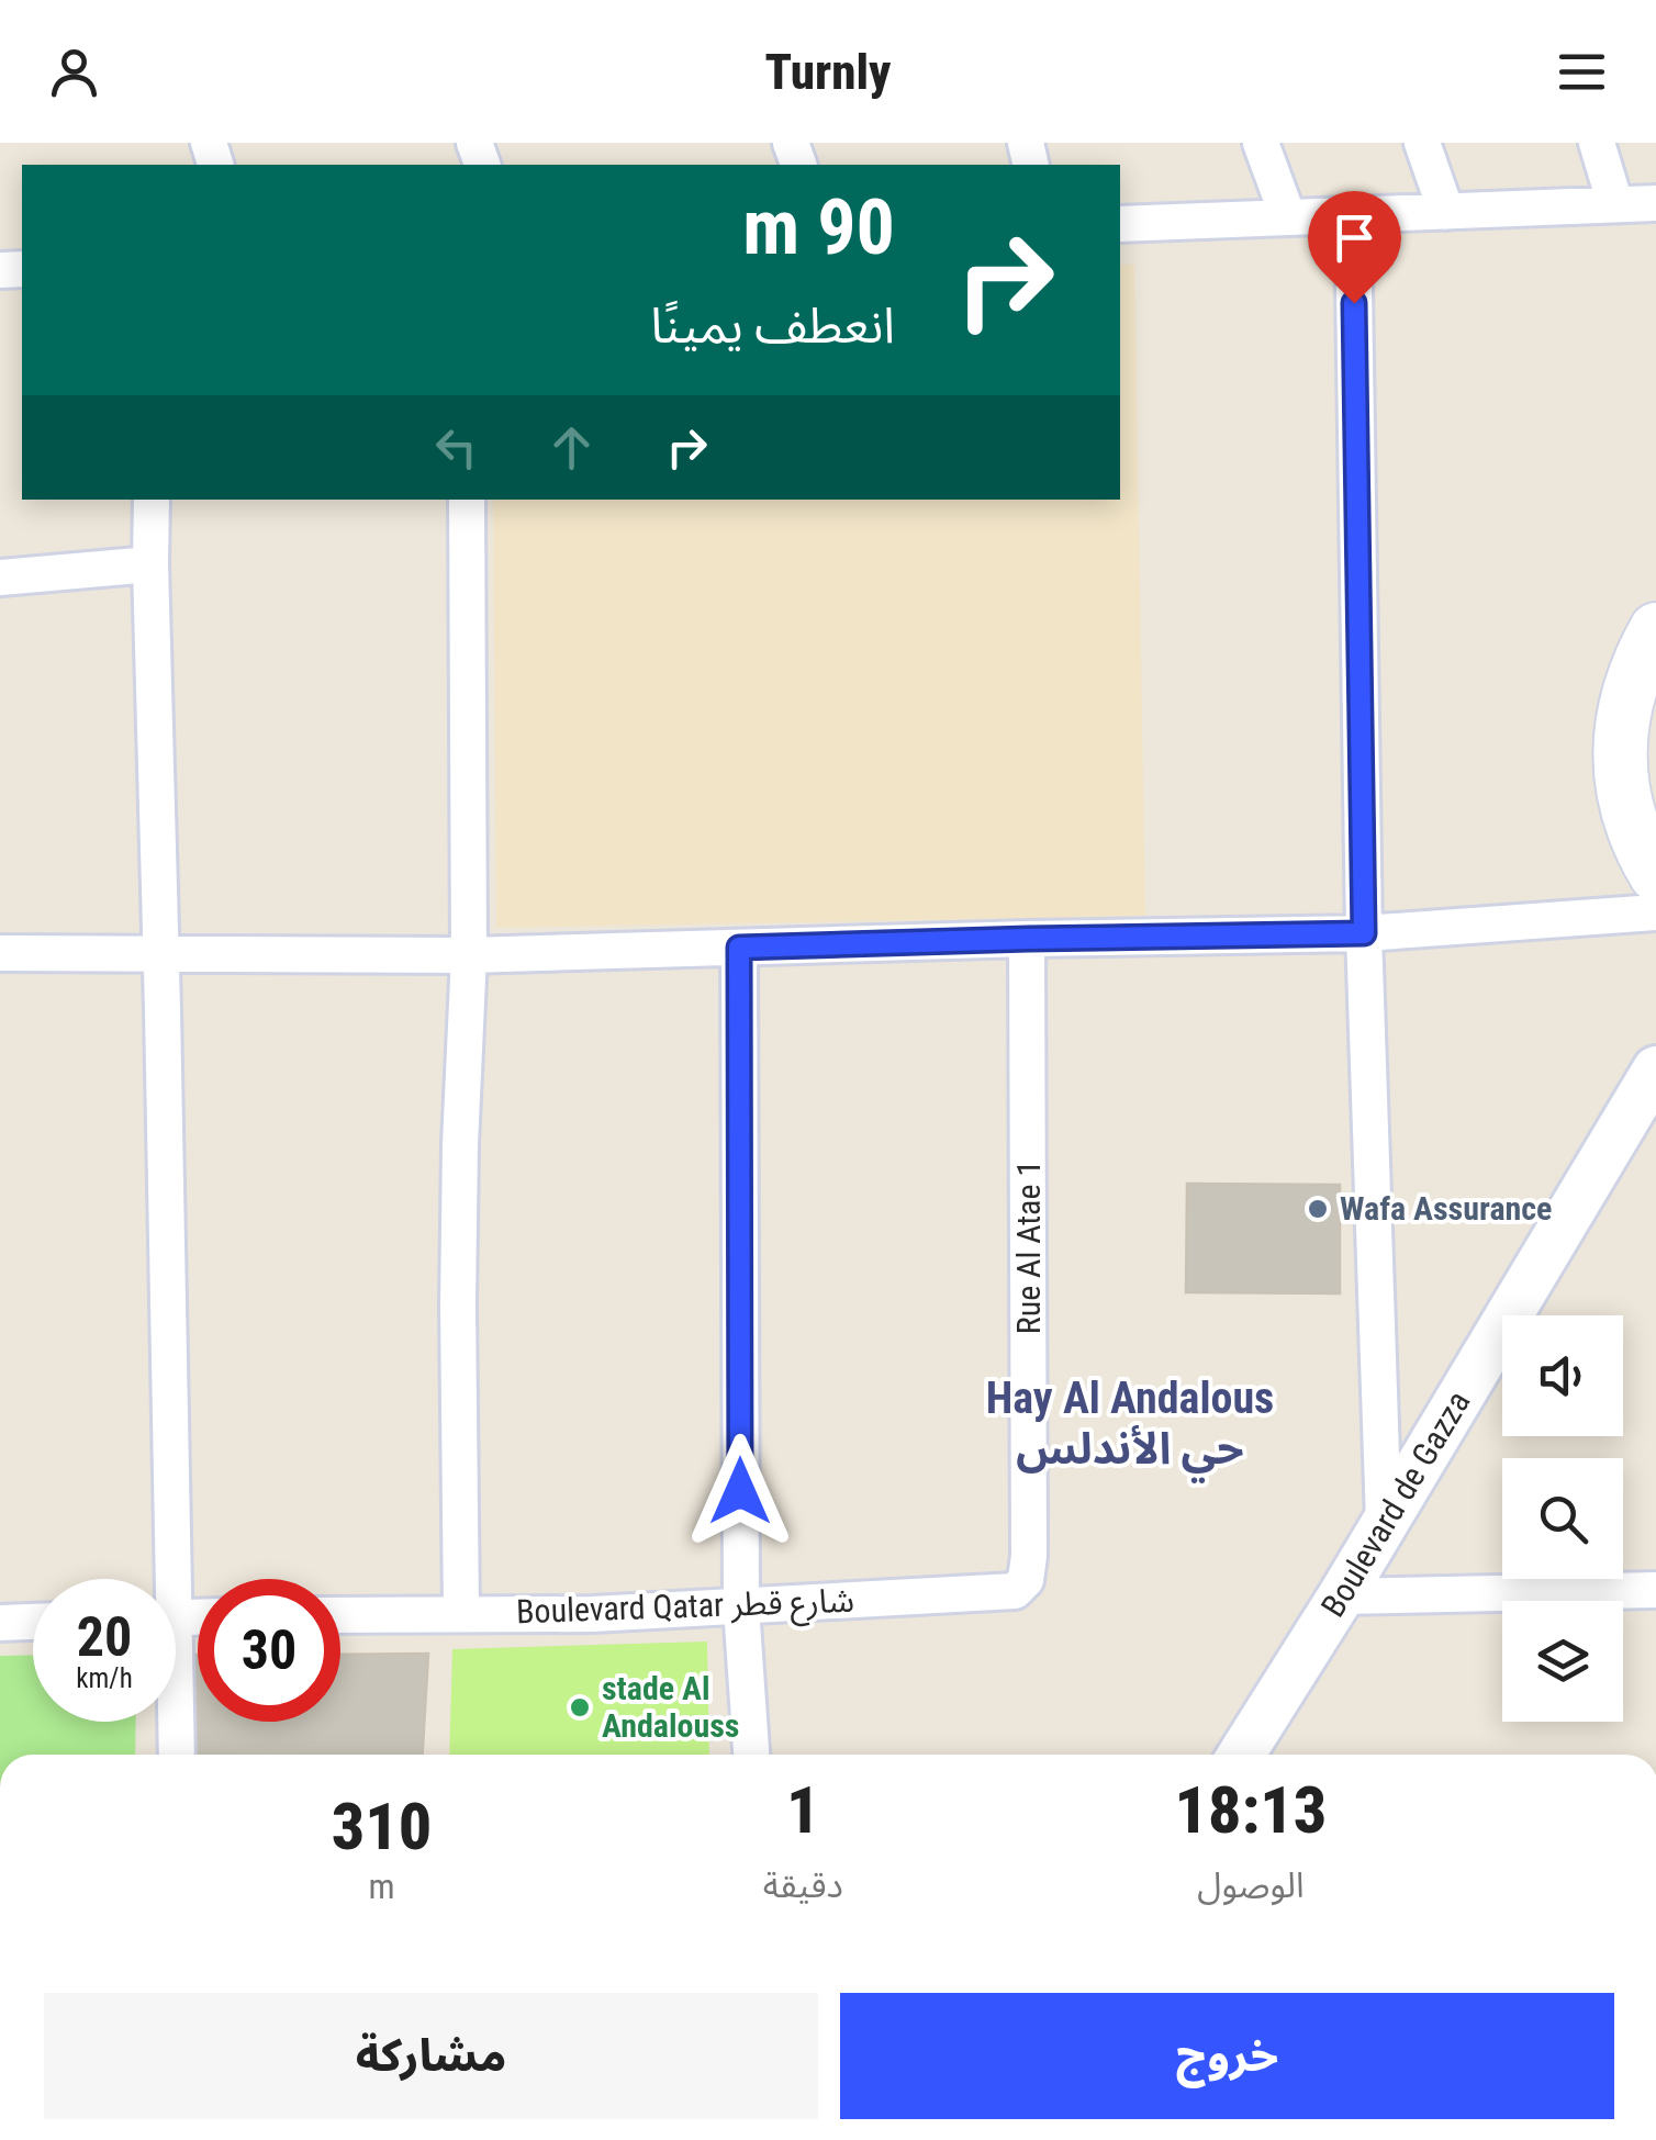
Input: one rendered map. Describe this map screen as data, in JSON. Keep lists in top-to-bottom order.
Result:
{
  "streets": {
    "street": ["Rue Al Atae 1", "Boulevard de Gazza", "Boulevard Qatar شارع قطر"]
  },
  "crossings": [
    ["Rue Al Atae 1", "Boulevard Qatar شارع قطر"]
  ],
  "districts": ["Hay Al Andalous حي الأندلس"],
  "places": ["Wafa Assurance", "stade Al Andalouss"],
  "page": {
    "header": "Turnly",
    "turn": ["90 m", "انعطف يمينًا"],
    "speed": "20 km/h",
    "limit": "30",
    "eta": [
      "18:13",
      "الوصول",
      "1",
      "دقيقة",
      "310",
      "m"
    ],
    "buttons": ["خروج", "مشاركة"]
  }
}
